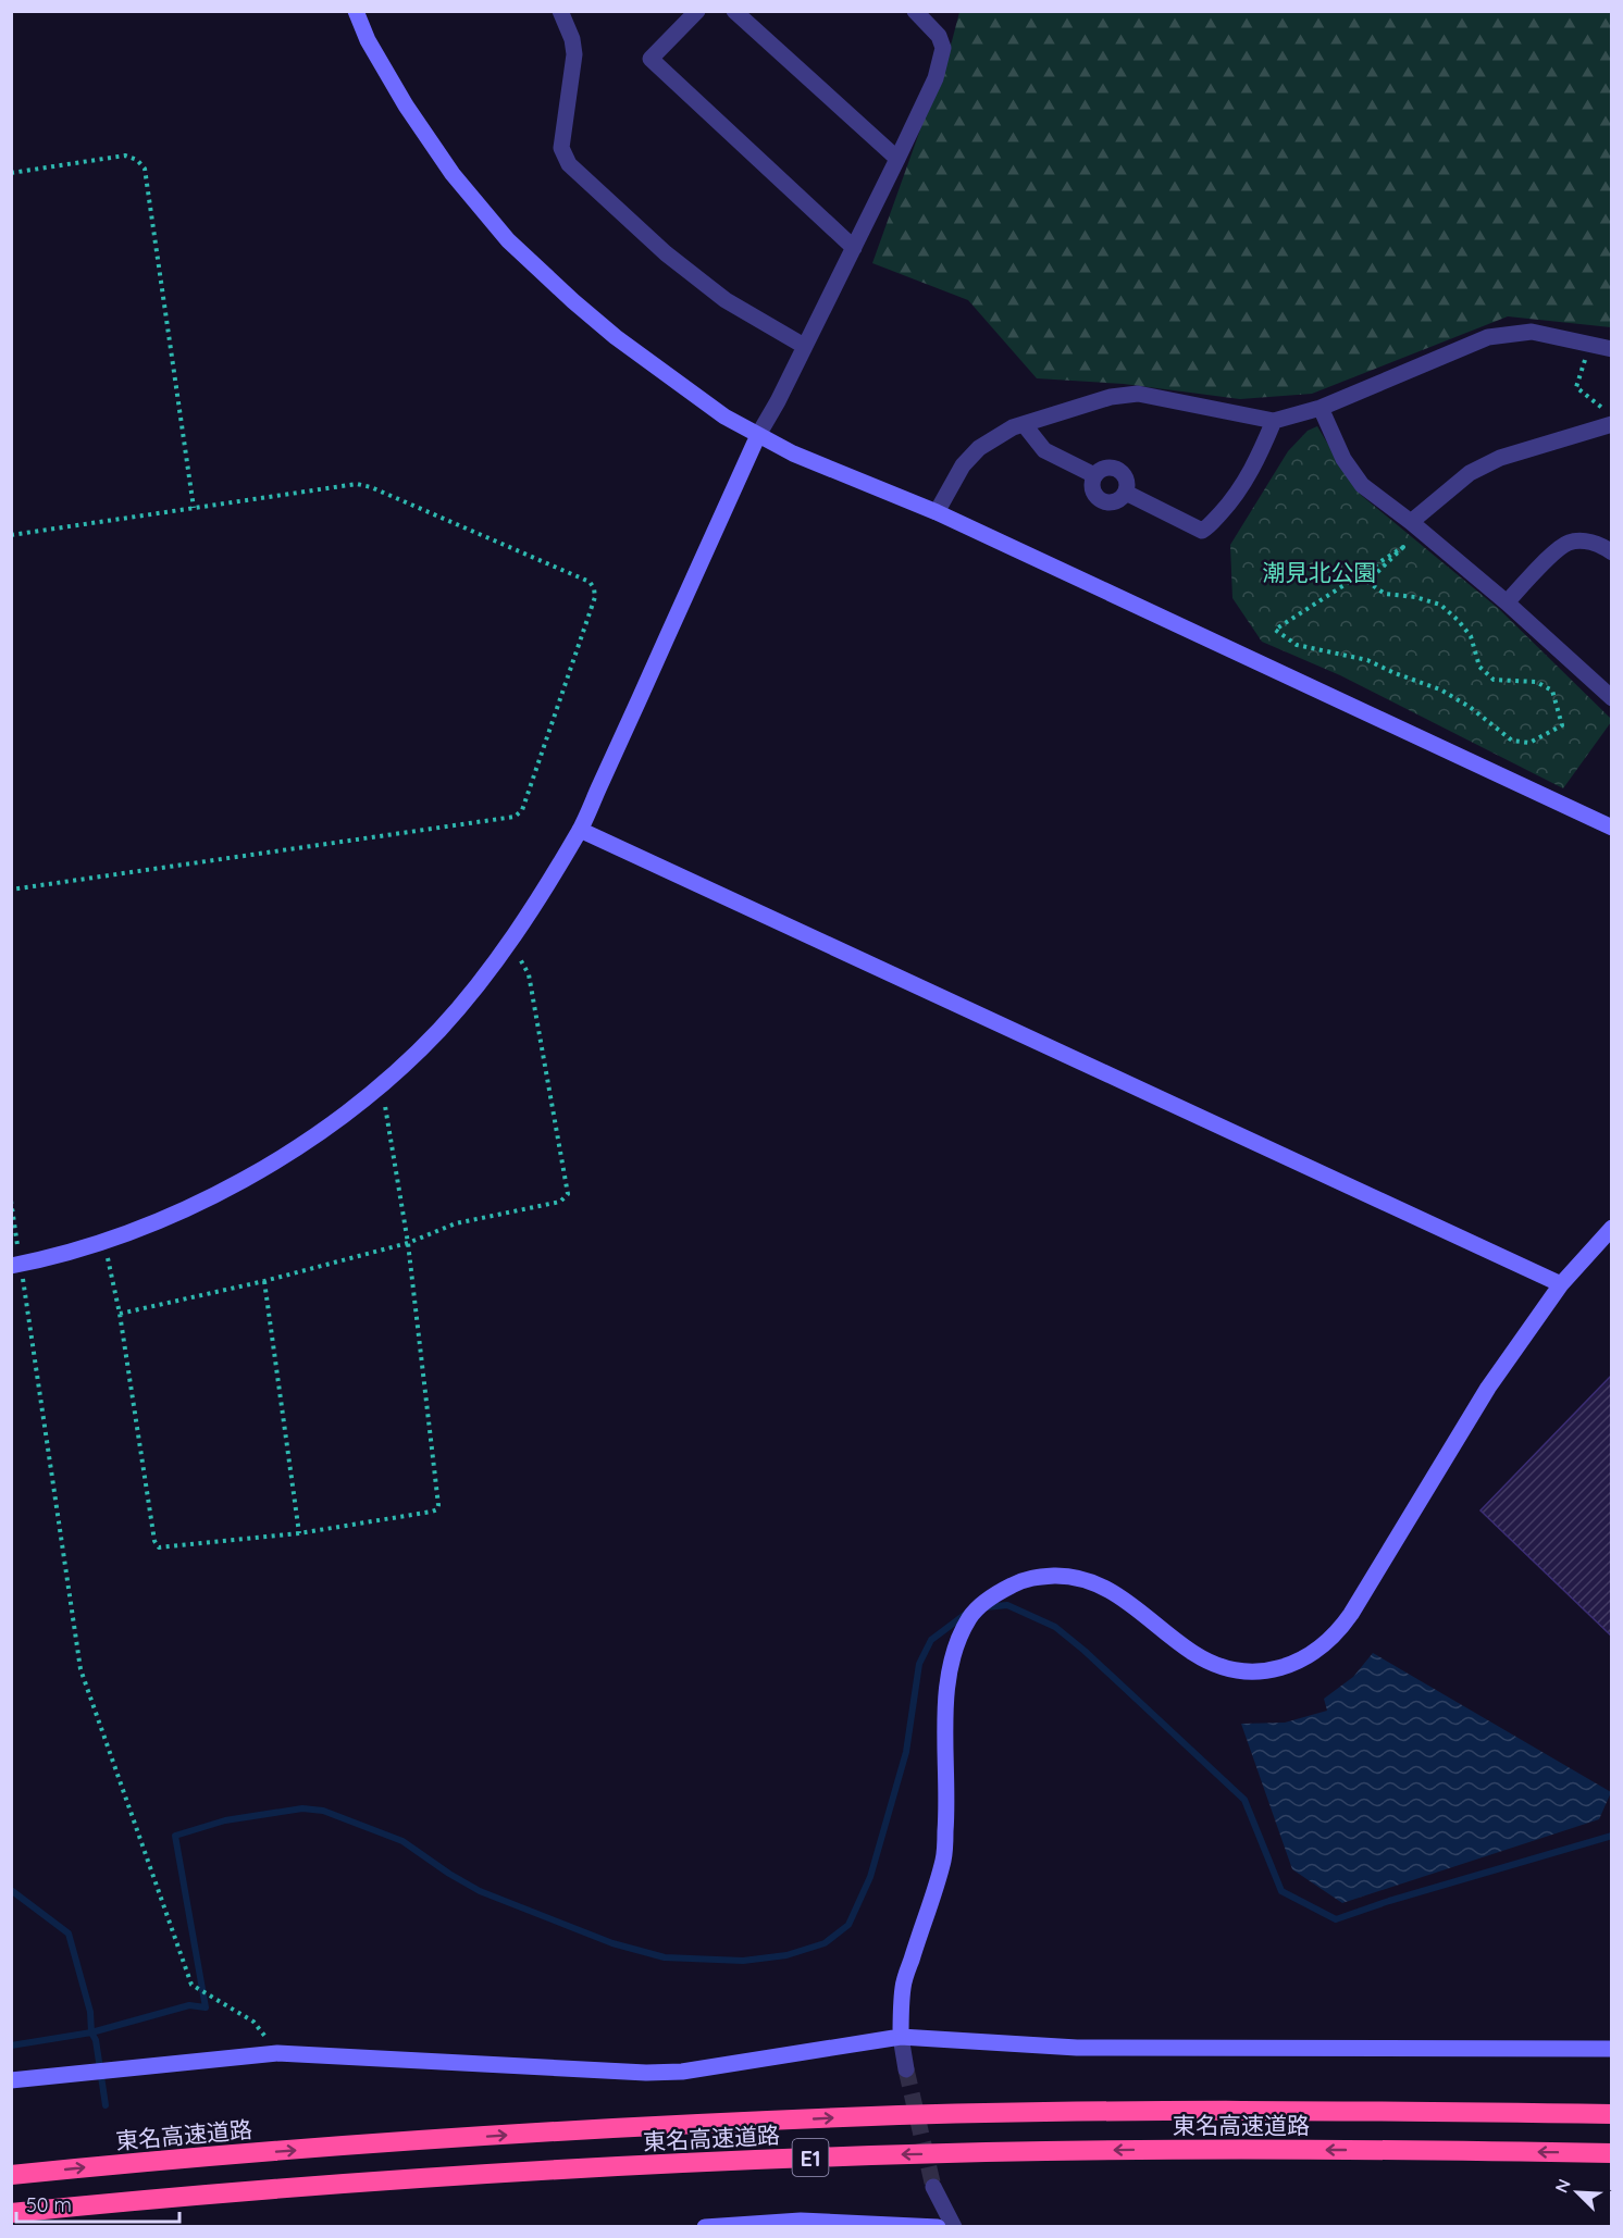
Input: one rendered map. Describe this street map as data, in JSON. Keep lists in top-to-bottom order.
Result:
{
  "streets": {
    "highway": ["東名高速道路", "E1"]
  },
  "parks": ["潮見北公園"],
  "scale_bar": "50 m",
  "north": "top left"
}
